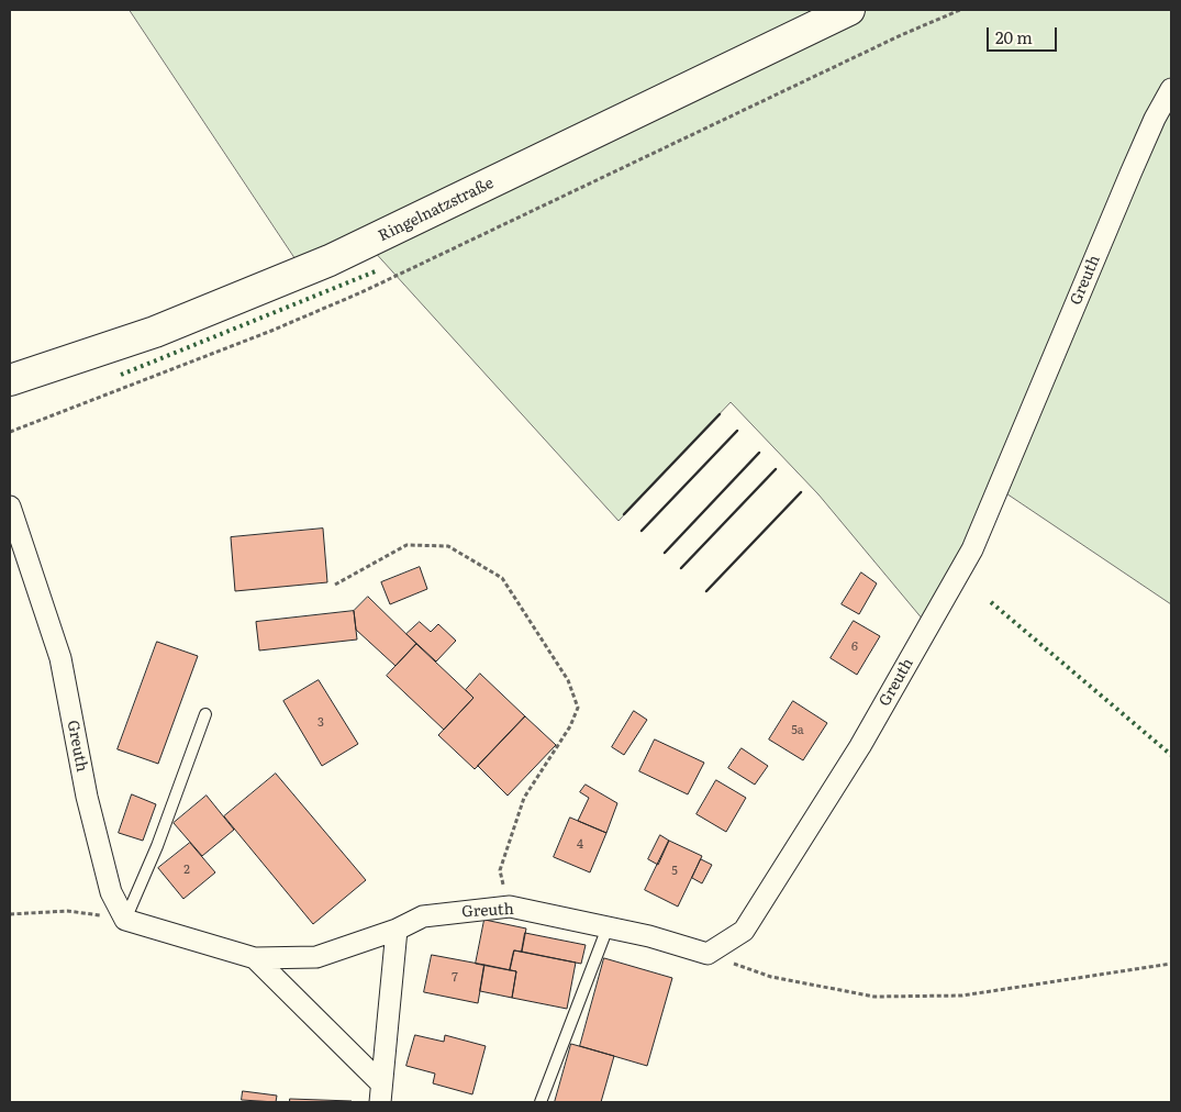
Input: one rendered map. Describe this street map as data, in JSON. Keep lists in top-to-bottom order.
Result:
{
  "streets": {
    "main road": ["Ringelnatzstraße"],
    "street": ["Greuth"]
  },
  "house_numbers": [
    "6",
    "3",
    "5a",
    "4",
    "2",
    "5",
    "7"
  ],
  "scale_bar": "20 m"
}
